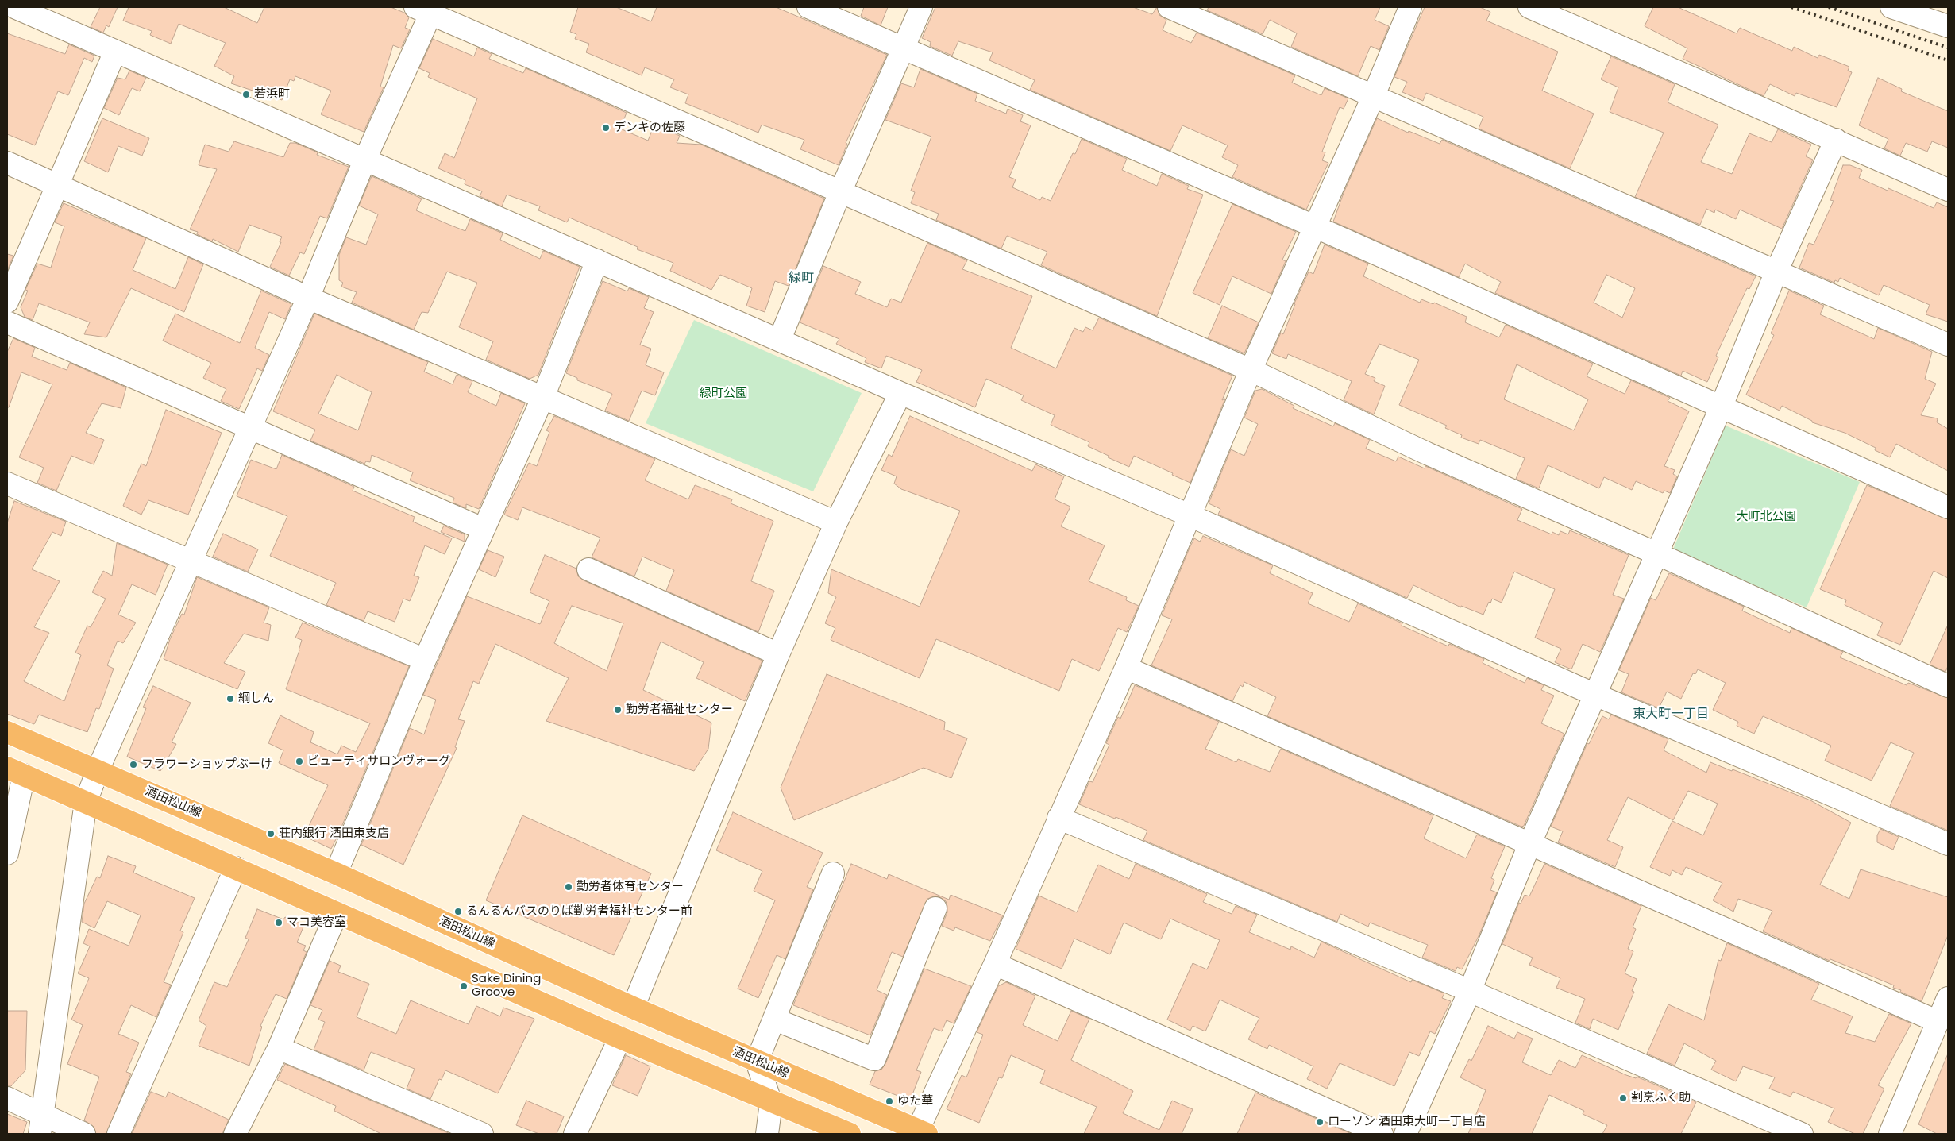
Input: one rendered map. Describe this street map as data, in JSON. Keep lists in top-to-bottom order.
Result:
{
  "streets": {
    "main road": ["酒田松山線"]
  },
  "districts": ["緑町", "東大町一丁目"],
  "parks": ["緑町公園", "大町北公園"],
  "places": [
    "若浜町",
    "デンキの佐藤",
    "綱しん",
    "勤労者福祉センター",
    "ビューティサロンヴォーグ",
    "フラワーショップぶーけ",
    "荘内銀行 酒田東支店",
    "勤労者体育センター",
    "るんるんバスのりば勤労者福祉センター前",
    "マコ美容室",
    "Sake Dining Groove",
    "割烹ふく助",
    "ゆた華",
    "ローソン 酒田東大町一丁目店"
  ]
}
